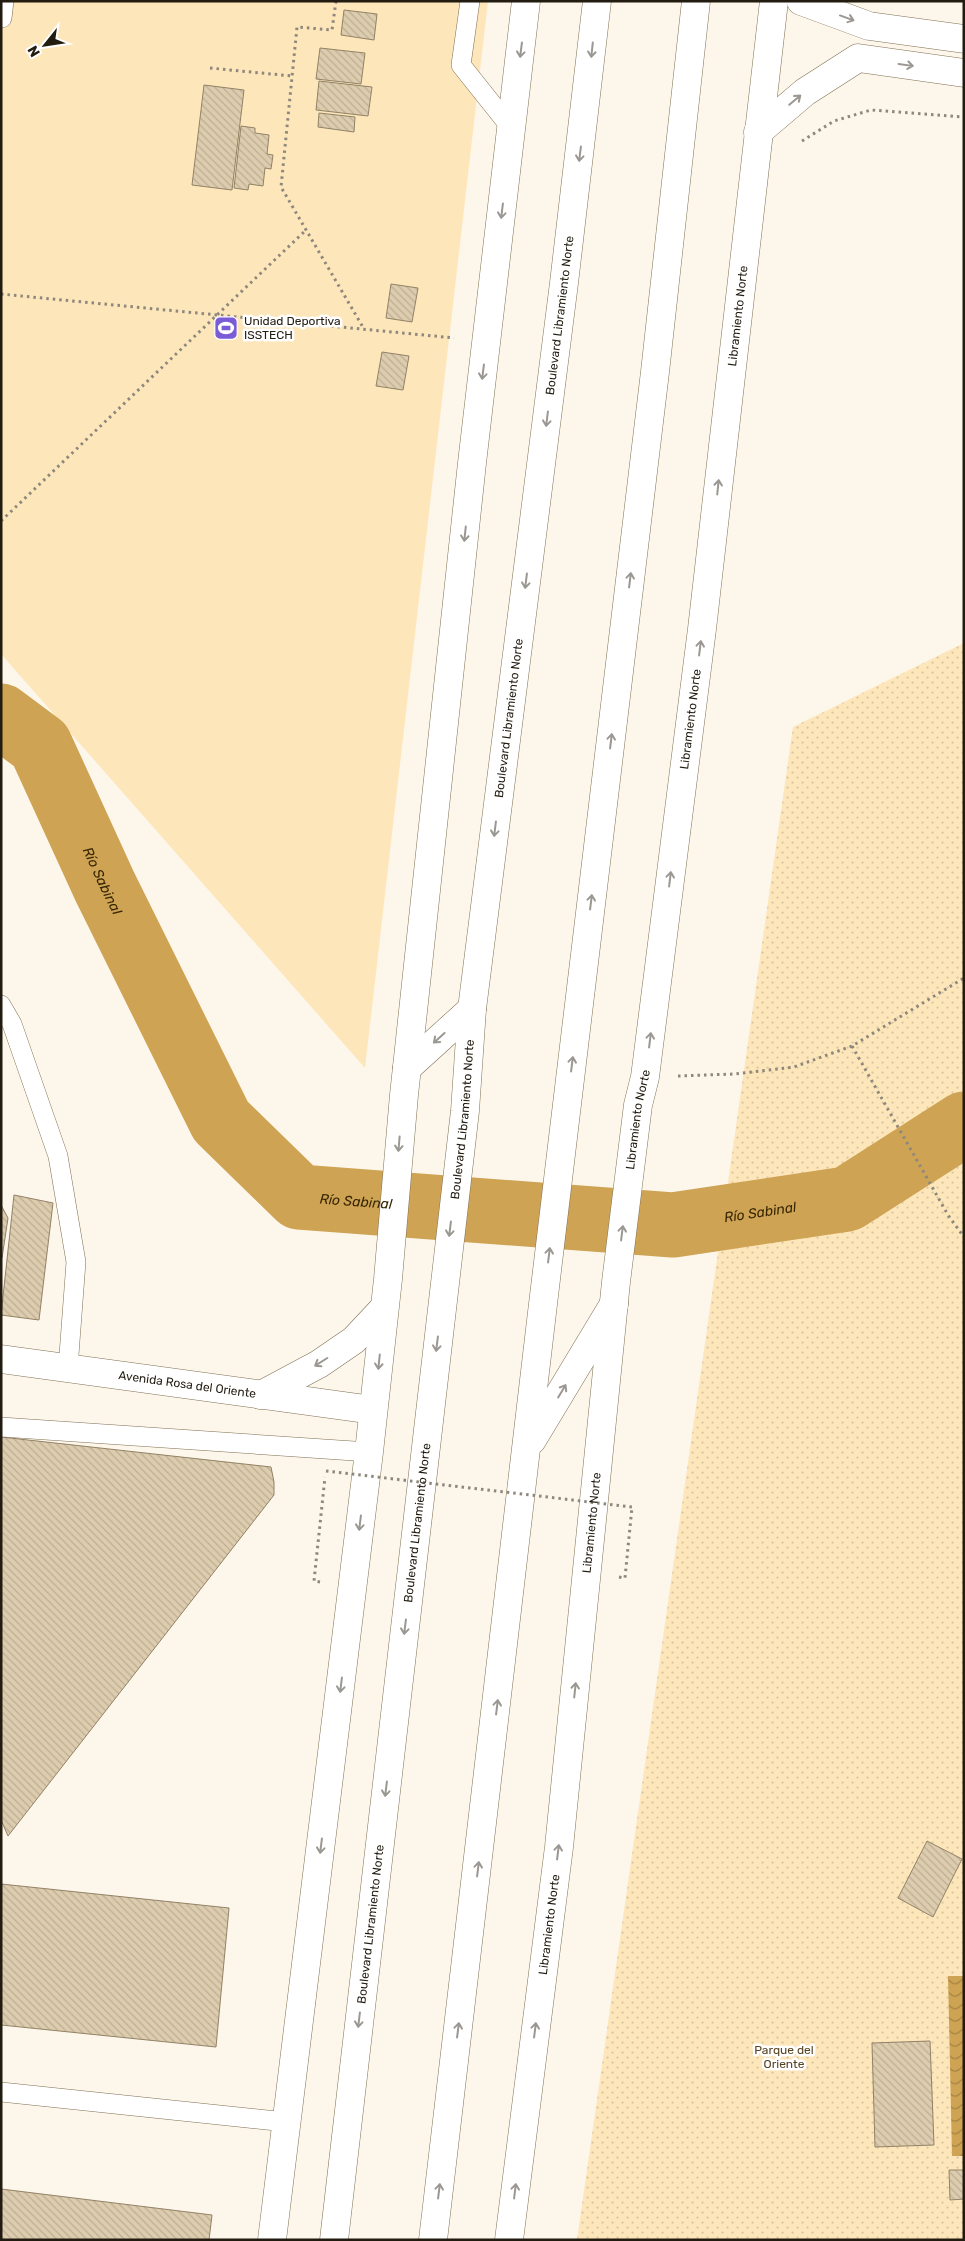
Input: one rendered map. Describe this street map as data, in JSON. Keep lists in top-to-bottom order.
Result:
{
  "streets": {
    "main road": ["Boulevard Libramiento Norte", "Libramiento Norte", "Avenida Rosa del Oriente"]
  },
  "water": ["Río Sabinal"],
  "parks": ["Parque del Oriente"],
  "places": {
    "sports": ["Unidad Deportiva ISSTECH"]
  },
  "north": "bottom left"
}
